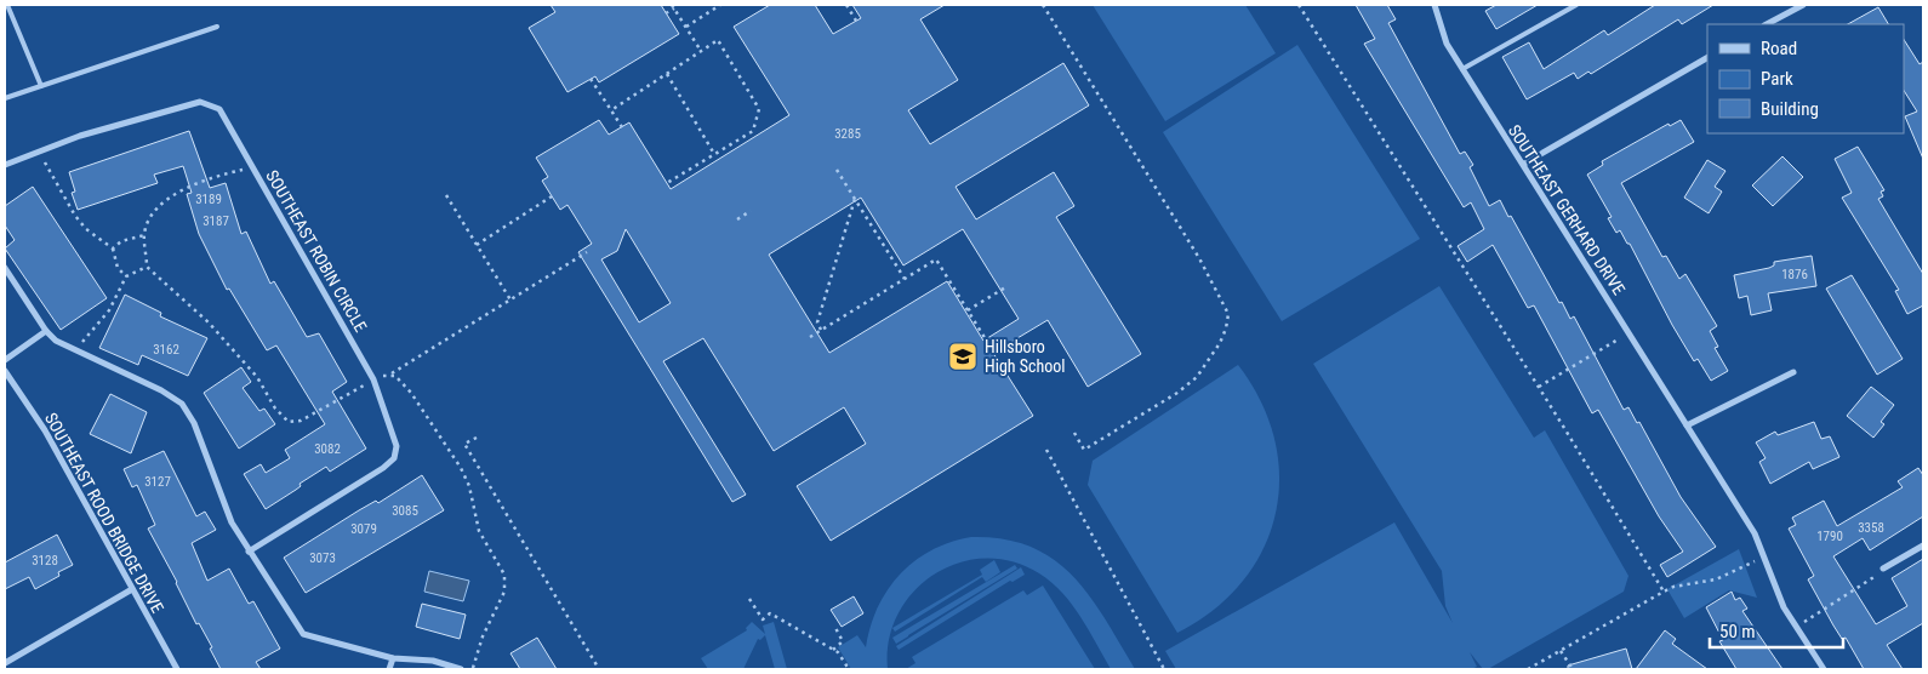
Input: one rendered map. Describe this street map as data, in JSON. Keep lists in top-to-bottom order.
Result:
{
  "streets": {
    "street": ["SOUTHEAST GERHARD DRIVE", "SOUTHEAST ROBIN CIRCLE", "SOUTHEAST ROOD BRIDGE DRIVE"]
  },
  "places": {
    "school or university": ["Hillsboro High School"]
  },
  "house_numbers": [
    "3285",
    "3189",
    "3187",
    "1876",
    "3162",
    "3082",
    "3127",
    "3085",
    "3358",
    "3079",
    "1790",
    "3073",
    "3128"
  ],
  "legend": ["Road", "Park", "Building"],
  "scale_bar": "50 m"
}
